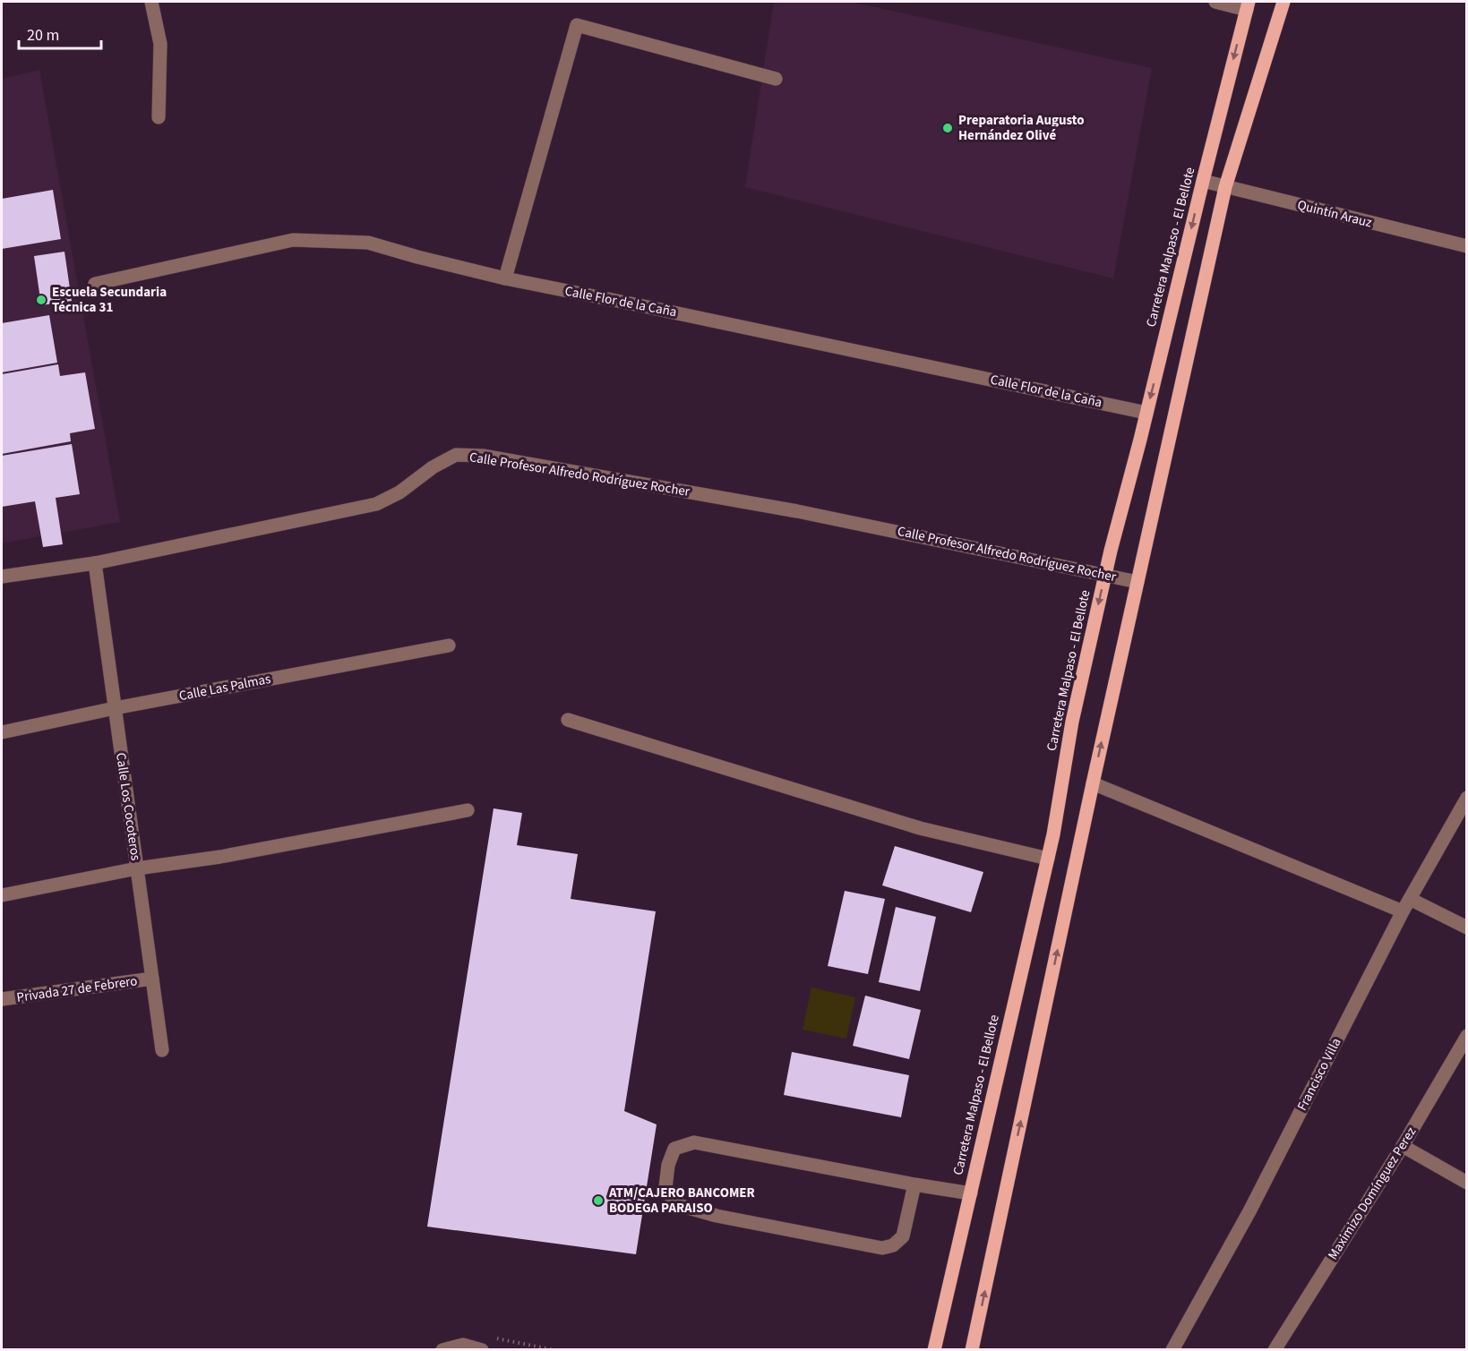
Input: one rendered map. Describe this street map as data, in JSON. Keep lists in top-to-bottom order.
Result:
{
  "streets": {
    "main road": ["Carretera Malpaso - El Bellote"],
    "street": [
      "Quintín Arauz",
      "Calle Flor de la Caña",
      "Calle Profesor Alfredo Rodríguez Rocher",
      "Calle Las Palmas",
      "Calle Los Cocoteros",
      "Privada 27 de Febrero",
      "Francisco Villa",
      "Maximizo Domínguez Perez"
    ]
  },
  "crossings": [
    ["Quintín Arauz", "Carretera Malpaso - El Bellote"],
    ["Carretera Malpaso - El Bellote", "Calle Flor de la Caña"],
    ["Carretera Malpaso - El Bellote", "Calle Profesor Alfredo Rodríguez Rocher"],
    ["Calle Profesor Alfredo Rodríguez Rocher", "Calle Los Cocoteros"],
    ["Calle Las Palmas", "Calle Los Cocoteros"],
    ["Calle Los Cocoteros", "Privada 27 de Febrero"]
  ],
  "places": ["Preparatoria Augusto Hernández Olivé", "Escuela Secundaria Técnica 31", "ATM/CAJERO BANCOMER BODEGA PARAISO"],
  "scale_bar": "20 m"
}
